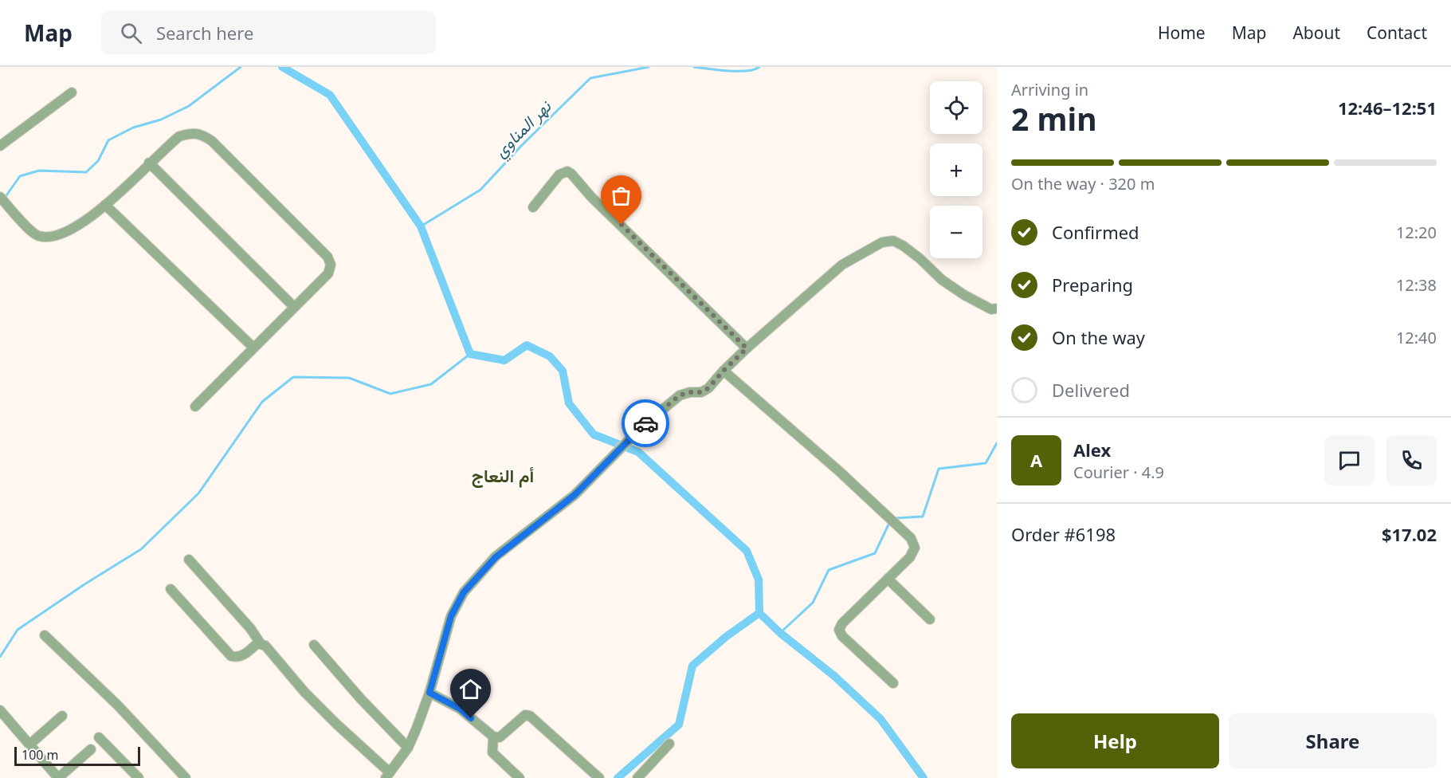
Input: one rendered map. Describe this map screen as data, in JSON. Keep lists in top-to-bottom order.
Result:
{
  "districts": ["أم النعاج"],
  "water": ["نهر المناوي"],
  "scale_bar": "100 m",
  "page": {
    "header": "Map",
    "search": "Search here",
    "nav": [
      "Home",
      "Map",
      "About",
      "Contact"
    ],
    "heading": ["2 min", "Arriving in", "12:46–12:51"],
    "panel": [
      "Alex",
      "Courier · 4.9",
      "Order #6198",
      "$17.02"
    ],
    "map_buttons": ["+", "−"],
    "bar": "On the way · 320 m",
    "list": [
      ["Confirmed", "12:20"],
      ["Preparing", "12:38"],
      ["On the way", "12:40"],
      "Delivered"
    ],
    "round": "A",
    "buttons": ["Help", "Share"],
    "scale": "100 m"
  }
}
